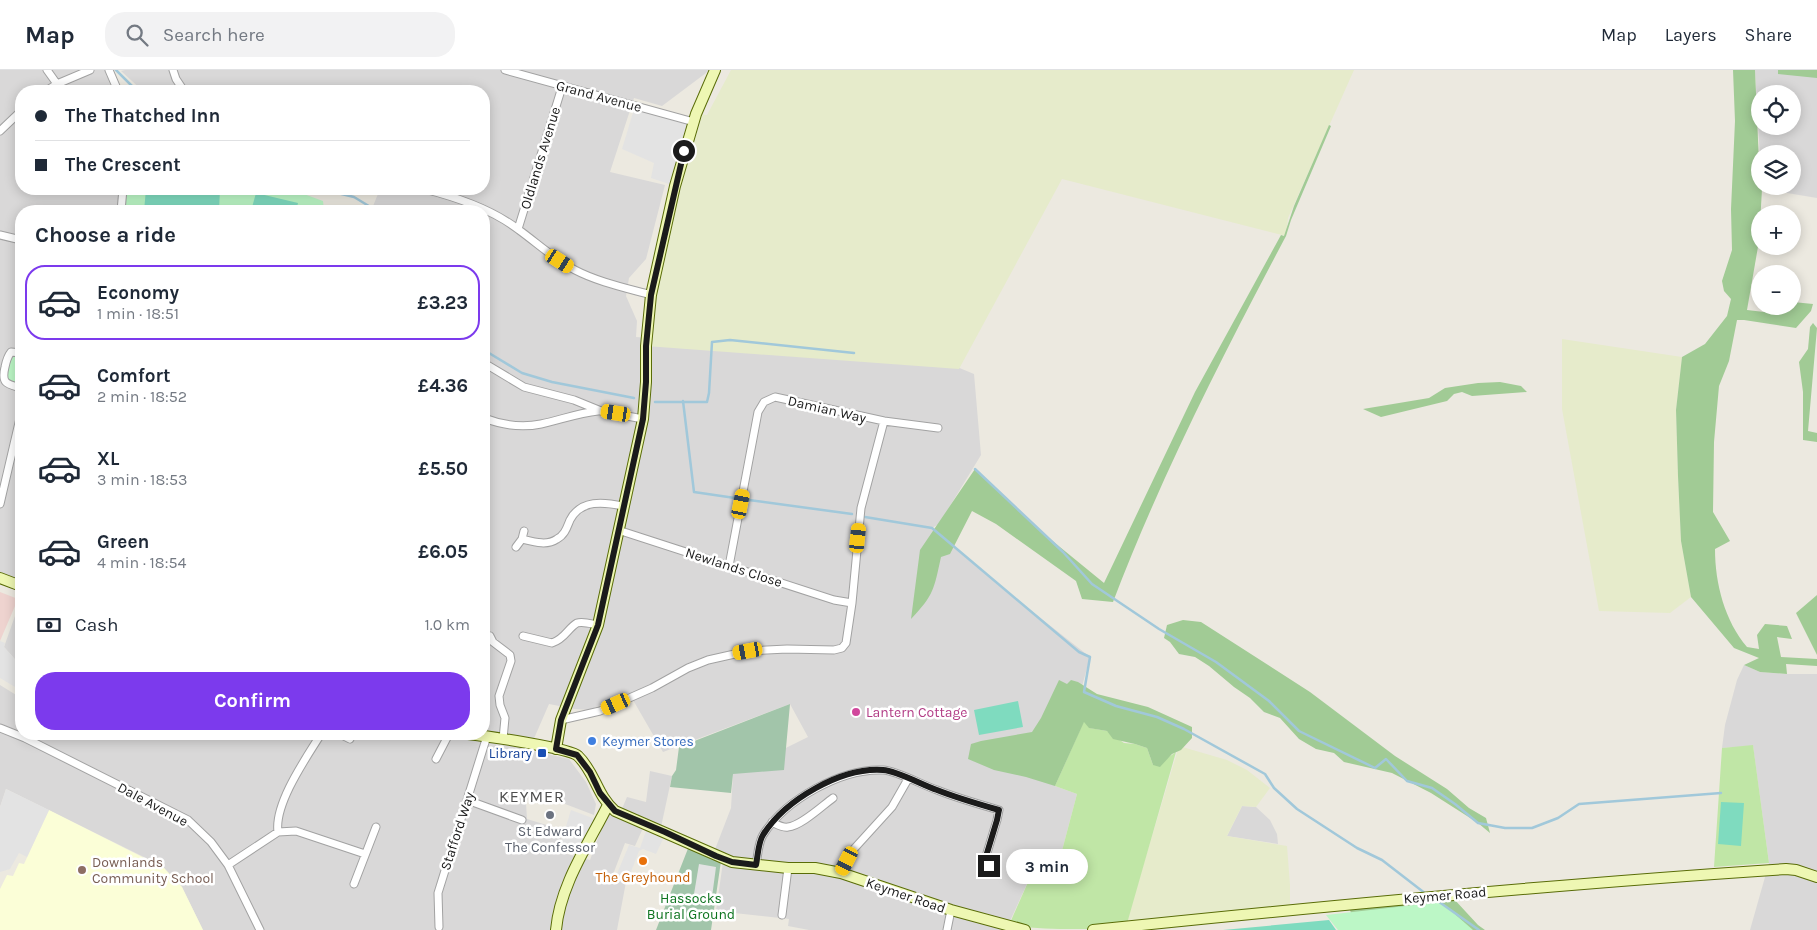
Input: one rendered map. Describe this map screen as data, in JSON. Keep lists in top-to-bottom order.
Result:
{
  "streets": {
    "main road": ["Keymer Road"],
    "street": [
      "Grand Avenue",
      "Oldlands Avenue",
      "Damian Way",
      "Newlands Close",
      "Dale Avenue",
      "Stafford Way"
    ]
  },
  "crossings": [
    ["Grand Avenue", "Oldlands Avenue"],
    ["Damian Way", "Newlands Close"]
  ],
  "districts": ["KEYMER"],
  "parks": ["Hassocks Burial Ground"],
  "places": {
    "other": [
      "Lantern Cottage",
      "Keymer Stores",
      "St Edward The Confessor",
      "The Greyhound",
      "Downlands Community School"
    ],
    "transit": ["Library"]
  },
  "page": {
    "header": "Map",
    "search": "Search here",
    "nav": ["Map", "Layers", "Share"],
    "map_buttons": ["+", "−"],
    "banner": ["The Thatched Inn", "The Crescent"],
    "heading": "Choose a ride",
    "list": [
      {
        "name": "Economy",
        "note": "1 min · 18:51",
        "value": "£3.23"
      },
      {
        "name": "Comfort",
        "note": "2 min · 18:52",
        "value": "£4.36"
      },
      {
        "name": "XL",
        "note": "3 min · 18:53",
        "value": "£5.50"
      },
      {
        "name": "Green",
        "note": "4 min · 18:54",
        "value": "£6.05"
      }
    ],
    "pay": ["Cash", "1.0 km"],
    "buttons": "Confirm",
    "bubble": "3 min"
  }
}
